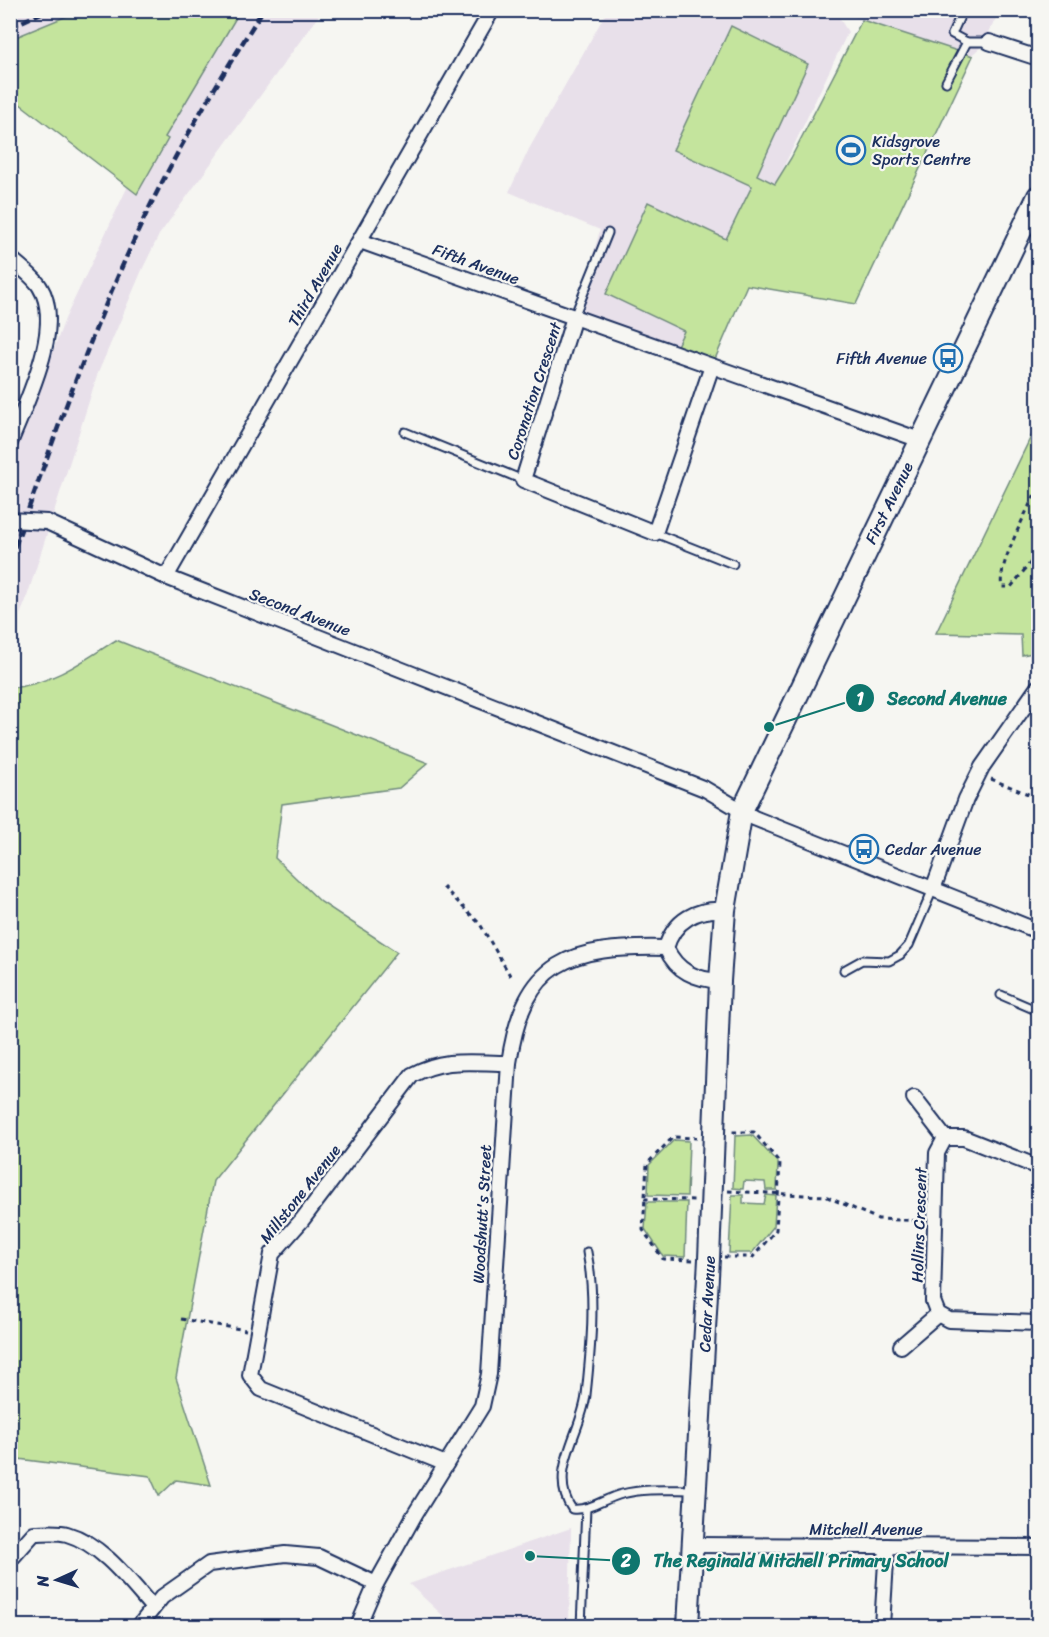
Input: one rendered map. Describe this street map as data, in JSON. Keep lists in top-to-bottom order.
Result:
{
  "streets": {
    "main road": ["First Avenue", "Cedar Avenue"],
    "street": [
      "Fifth Avenue",
      "Third Avenue",
      "Coronation Crescent",
      "Second Avenue",
      "Millstone Avenue",
      "Woodshutt's Street",
      "Hollins Crescent",
      "Mitchell Avenue"
    ]
  },
  "crossings": [
    ["Fifth Avenue", "Third Avenue"],
    ["Fifth Avenue", "Coronation Crescent"],
    ["Fifth Avenue", "First Avenue"],
    ["Third Avenue", "Second Avenue"],
    ["First Avenue", "Second Avenue"],
    ["First Avenue", "Cedar Avenue"],
    ["Second Avenue", "Cedar Avenue"],
    ["Millstone Avenue", "Woodshutt's Street"],
    ["Cedar Avenue", "Mitchell Avenue"]
  ],
  "places": {
    "sports": ["Kidsgrove Sports Centre"],
    "bus stop": ["Fifth Avenue", "Cedar Avenue"],
    "other": ["Second Avenue", "The Reginald Mitchell Primary School"]
  },
  "north": "left"
}
